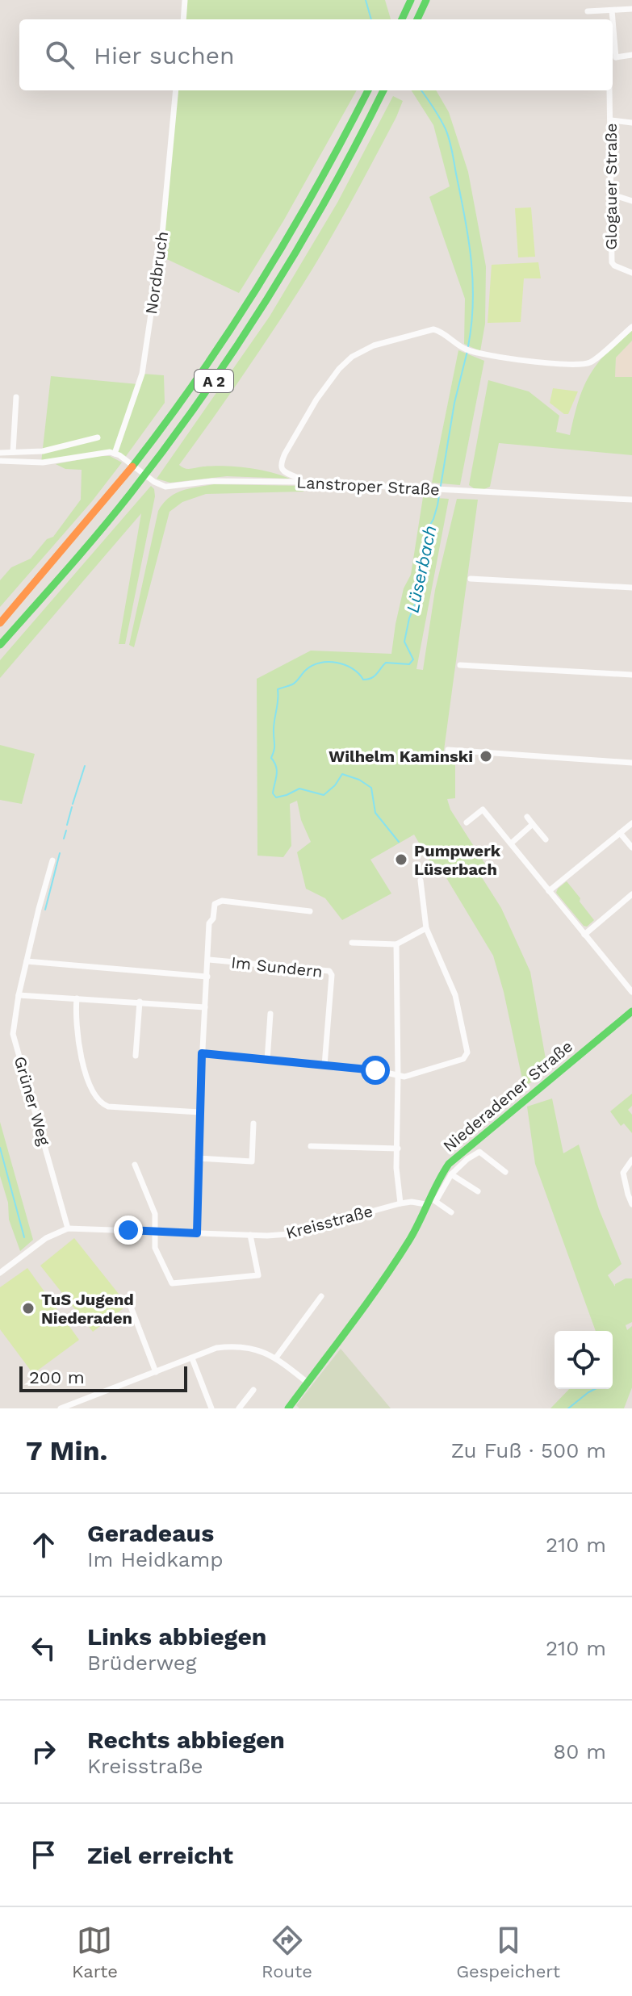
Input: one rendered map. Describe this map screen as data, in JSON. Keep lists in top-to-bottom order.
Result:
{
  "streets": {
    "main road": ["A 2", "Niederadener Straße"],
    "street": [
      "Glogauer Straße",
      "Nordbruch",
      "Lanstroper Straße",
      "Im Sundern",
      "Grüner Weg",
      "Kreisstraße"
    ]
  },
  "crossings": [
    ["Nordbruch", "Lanstroper Straße"],
    ["Im Sundern", "Grüner Weg"],
    ["Niederadener Straße", "Kreisstraße"],
    ["Grüner Weg", "Kreisstraße"]
  ],
  "water": ["Lüserbach"],
  "places": ["Wilhelm Kaminski", "Pumpwerk Lüserbach", "TuS Jugend Niederaden"],
  "scale_bar": "200 m",
  "page": {
    "search": "Hier suchen",
    "scale": "200 m",
    "heading": ["7 Min.", "Zu Fuß · 500 m"],
    "list": [
      ["Geradeaus", "Im Heidkamp", "210 m"],
      ["Links abbiegen", "Brüderweg", "210 m"],
      ["Rechts abbiegen", "Kreisstraße", "80 m"],
      "Ziel erreicht"
    ],
    "nav": ["Karte", "Route", "Gespeichert"]
  }
}
